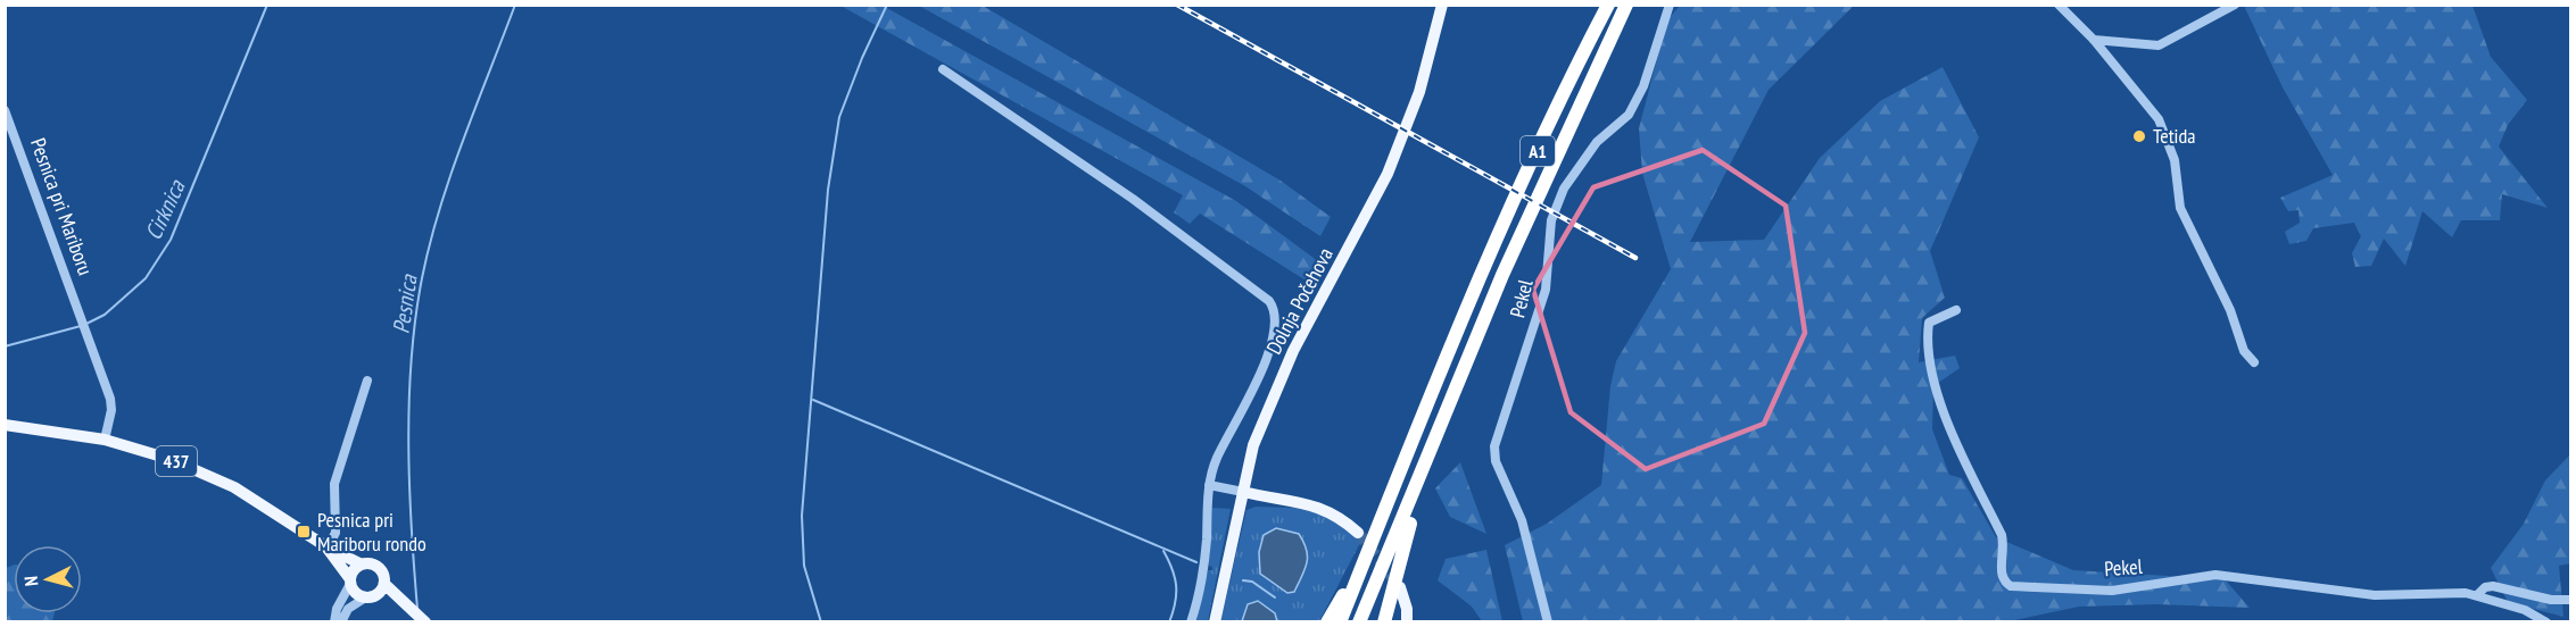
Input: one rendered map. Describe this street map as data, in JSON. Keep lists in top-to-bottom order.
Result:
{
  "streets": {
    "highway": ["A1"],
    "main road": ["Dolnja Počehova", "437"],
    "street": ["Pesnica pri Mariboru", "Pekel"]
  },
  "crossings": [
    ["Pesnica pri Mariboru", "437"]
  ],
  "water": ["Cirknica", "Pesnica"],
  "places": {
    "other": ["Tetida"],
    "transit": ["Pesnica pri Mariboru rondo"]
  },
  "north": "left"
}
